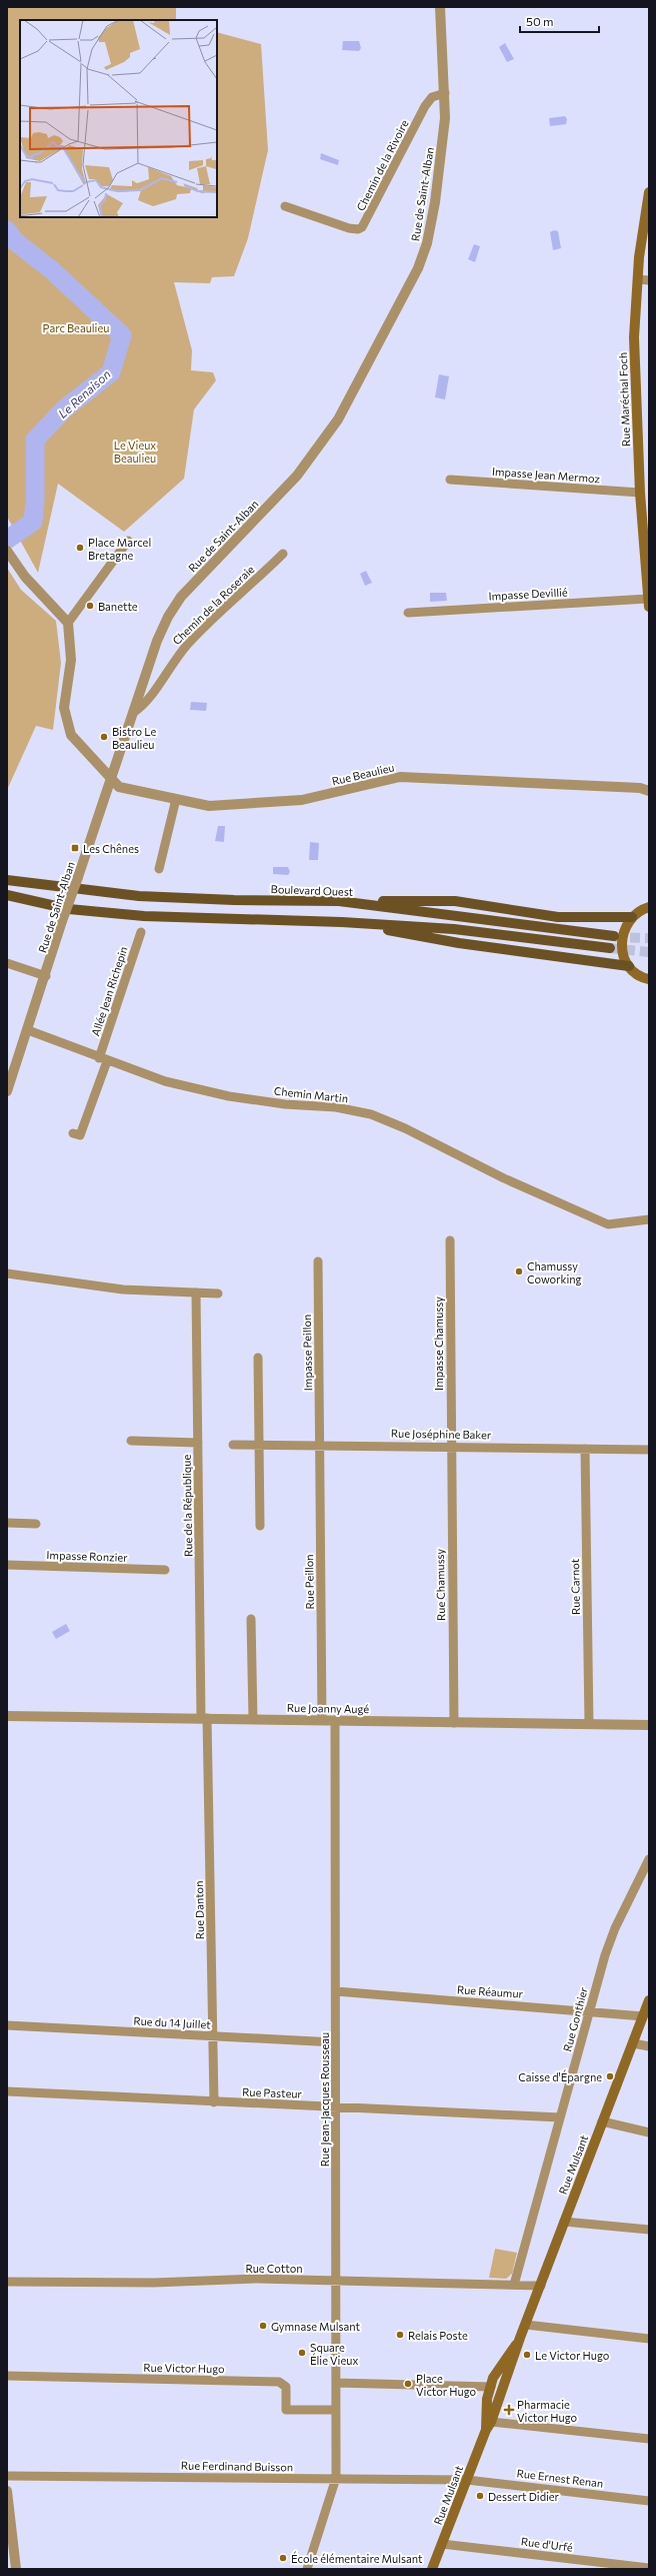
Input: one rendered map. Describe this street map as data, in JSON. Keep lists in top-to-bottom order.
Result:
{
  "streets": {
    "main road": ["Rue Maréchal Foch", "Boulevard Ouest", "Rue Mulsant"],
    "street": [
      "Chemin de la Rivoire",
      "Rue de Saint-Alban",
      "Impasse Jean Mermoz",
      "Impasse Devillié",
      "Chemin de la Roseraie",
      "Rue Beaulieu",
      "Allée Jean Richepin",
      "Chemin Martin",
      "Impasse Chamussy",
      "Impasse Peillon",
      "Rue Joséphine Baker",
      "Rue de la République",
      "Impasse Ronzier",
      "Rue Peillon",
      "Rue Chamussy",
      "Rue Carnot",
      "Rue Joanny Augé",
      "Rue Danton",
      "Rue Réaumur",
      "Rue Gonthier",
      "Rue du 14 Juillet",
      "Rue Pasteur",
      "Rue Jean-Jacques Rousseau",
      "Rue Cotton",
      "Rue Victor Hugo",
      "Rue Ferdinand Buisson",
      "Rue Ernest Renan",
      "Rue d'Urfé"
    ]
  },
  "crossings": [
    ["Chemin de la Rivoire", "Rue de Saint-Alban"],
    ["Rue de Saint-Alban", "Chemin de la Roseraie"],
    ["Rue de Saint-Alban", "Rue Beaulieu"],
    ["Rue de Saint-Alban", "Chemin Martin"],
    ["Rue Maréchal Foch", "Impasse Jean Mermoz"],
    ["Rue Maréchal Foch", "Impasse Devillié"],
    ["Allée Jean Richepin", "Chemin Martin"],
    ["Impasse Chamussy", "Rue Joséphine Baker"],
    ["Impasse Chamussy", "Rue Chamussy"],
    ["Impasse Peillon", "Rue Joséphine Baker"],
    ["Impasse Peillon", "Rue Peillon"],
    ["Rue Joséphine Baker", "Rue Peillon"],
    ["Rue Joséphine Baker", "Rue Chamussy"],
    ["Rue Joséphine Baker", "Rue Carnot"],
    ["Rue de la République", "Rue Joanny Augé"],
    ["Rue de la République", "Rue Danton"],
    ["Rue Peillon", "Rue Joanny Augé"],
    ["Rue Chamussy", "Rue Joanny Augé"],
    ["Rue Carnot", "Rue Joanny Augé"],
    ["Rue Joanny Augé", "Rue Danton"],
    ["Rue Joanny Augé", "Rue Jean-Jacques Rousseau"],
    ["Rue Danton", "Rue du 14 Juillet"],
    ["Rue Danton", "Rue Pasteur"],
    ["Rue Réaumur", "Rue Gonthier"],
    ["Rue Réaumur", "Rue Jean-Jacques Rousseau"],
    ["Rue Réaumur", "Rue Mulsant"],
    ["Rue Gonthier", "Rue Pasteur"],
    ["Rue Gonthier", "Rue Cotton"],
    ["Rue du 14 Juillet", "Rue Jean-Jacques Rousseau"],
    ["Rue Pasteur", "Rue Jean-Jacques Rousseau"],
    ["Rue Jean-Jacques Rousseau", "Rue Cotton"],
    ["Rue Jean-Jacques Rousseau", "Rue Victor Hugo"],
    ["Rue Jean-Jacques Rousseau", "Rue Ferdinand Buisson"],
    ["Rue Mulsant", "Rue Cotton"],
    ["Rue Mulsant", "Rue Ferdinand Buisson"],
    ["Rue Mulsant", "Rue Ernest Renan"],
    ["Rue Mulsant", "Rue d'Urfé"],
    ["Rue Ferdinand Buisson", "Rue Ernest Renan"]
  ],
  "water": ["Le Renaison"],
  "parks": ["Parc Beaulieu", "Le Vieux Beaulieu"],
  "places": {
    "other": [
      "Place Marcel Bretagne",
      "Banette",
      "Bistro Le Beaulieu",
      "Chamussy Coworking",
      "Caisse d'Épargne",
      "Gymnase Mulsant",
      "Relais Poste",
      "Square Élie Vieux",
      "Le Victor Hugo",
      "Place Victor Hugo",
      "Dessert Didier",
      "École élémentaire Mulsant"
    ],
    "transit": ["Les Chênes"],
    "health": ["Pharmacie Victor Hugo"]
  },
  "scale_bar": "50 m"
}
